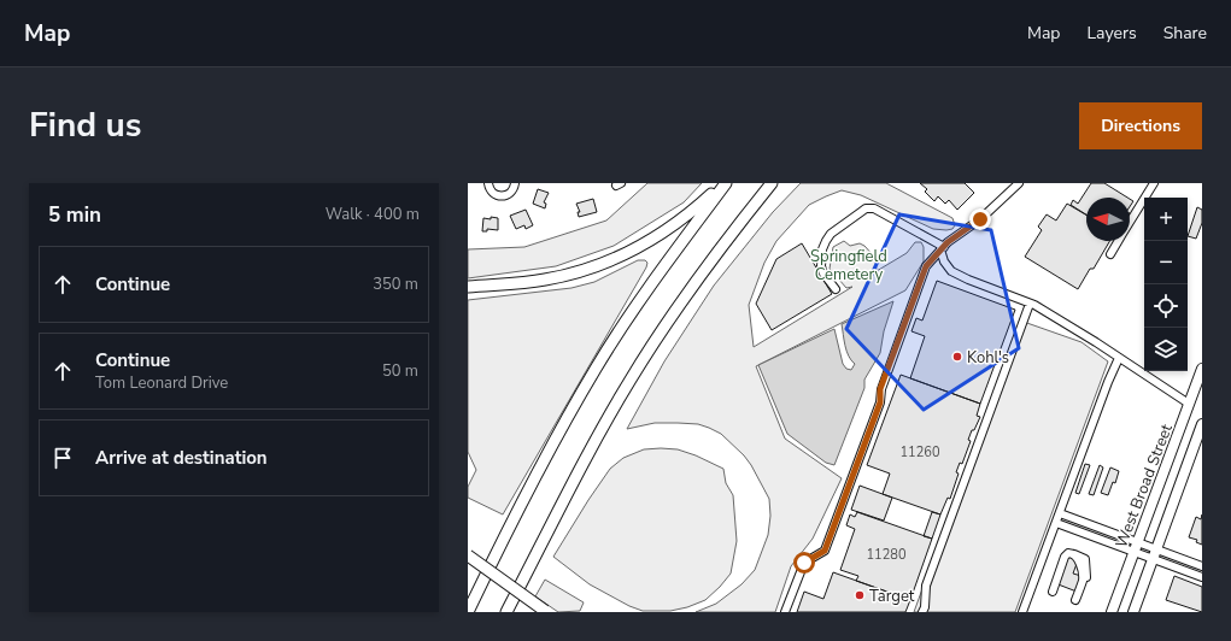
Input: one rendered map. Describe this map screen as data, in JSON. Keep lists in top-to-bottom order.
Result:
{
  "streets": {
    "main road": ["West Broad Street"]
  },
  "parks": ["Springfield Cemetery"],
  "places": ["Kohl's", "Target"],
  "house_numbers": ["11260", "11280"],
  "north": "left",
  "page": {
    "header": "Map",
    "nav": ["Map", "Layers", "Share"],
    "title": "Find us",
    "buttons": "Directions",
    "heading": ["5 min", "Walk · 400 m"],
    "map_buttons": ["+", "−"],
    "list": [
      ["Continue", "350 m"],
      ["Continue", "Tom Leonard Drive", "50 m"],
      "Arrive at destination"
    ]
  }
}
